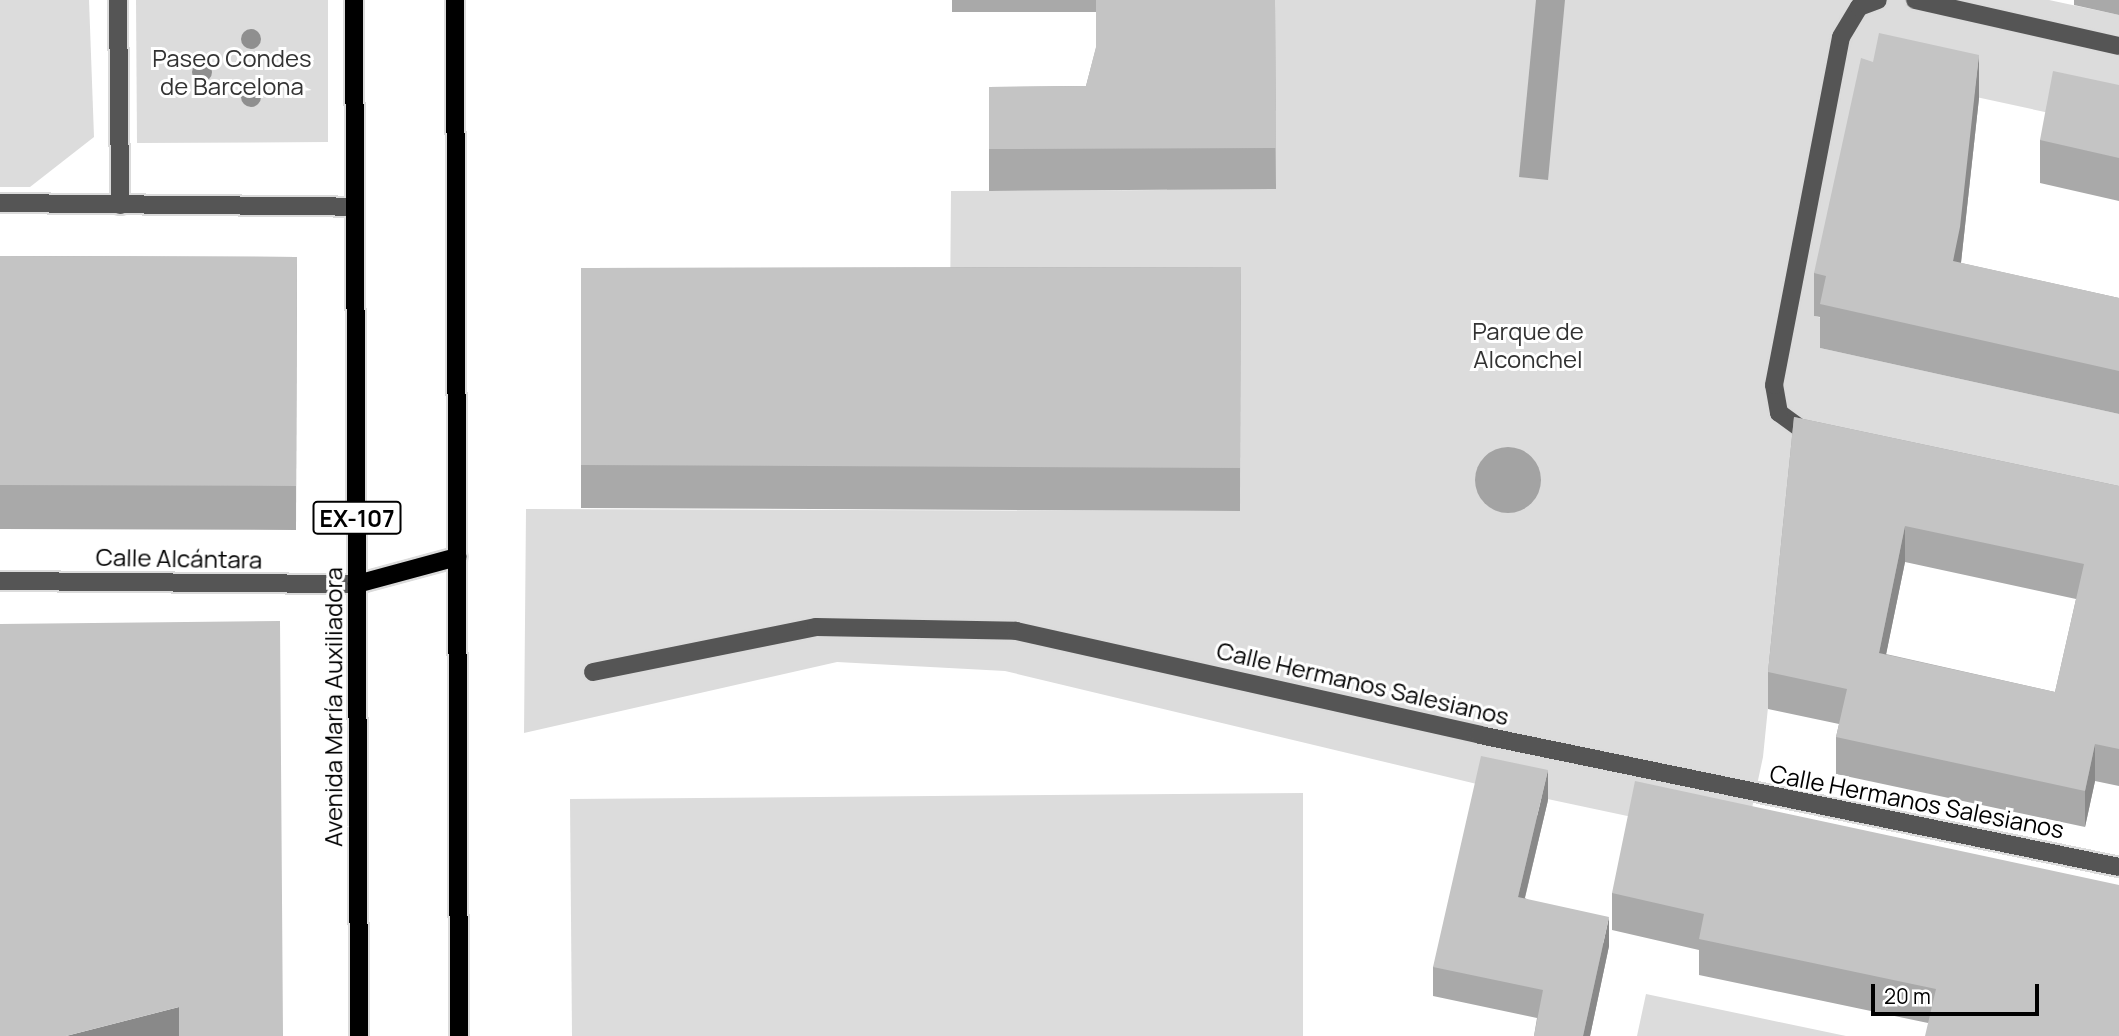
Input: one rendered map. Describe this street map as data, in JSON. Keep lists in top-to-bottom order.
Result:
{
  "streets": {
    "main road": ["EX-107", "Avenida María Auxiliadora"],
    "street": ["Calle Alcántara", "Calle Hermanos Salesianos"]
  },
  "crossings": [
    ["Calle Alcántara", "Avenida María Auxiliadora"]
  ],
  "parks": ["Paseo Condes de Barcelona", "Parque de Alconchel"],
  "scale_bar": "20 m"
}
